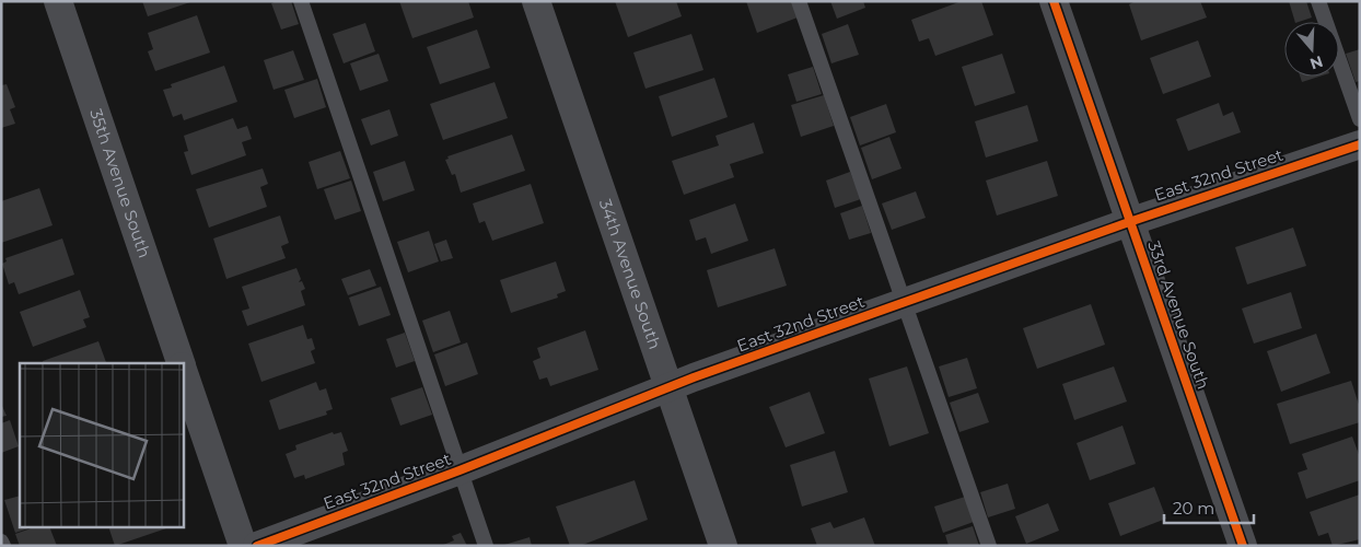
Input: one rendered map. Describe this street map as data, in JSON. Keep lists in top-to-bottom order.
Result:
{
  "streets": {
    "street": [
      "East 32nd Street",
      "35th Avenue South",
      "34th Avenue South",
      "33rd Avenue South"
    ]
  },
  "crossings": [
    ["East 32nd Street", "34th Avenue South"],
    ["East 32nd Street", "33rd Avenue South"]
  ],
  "scale_bar": "20 m",
  "north": "bottom"
}
